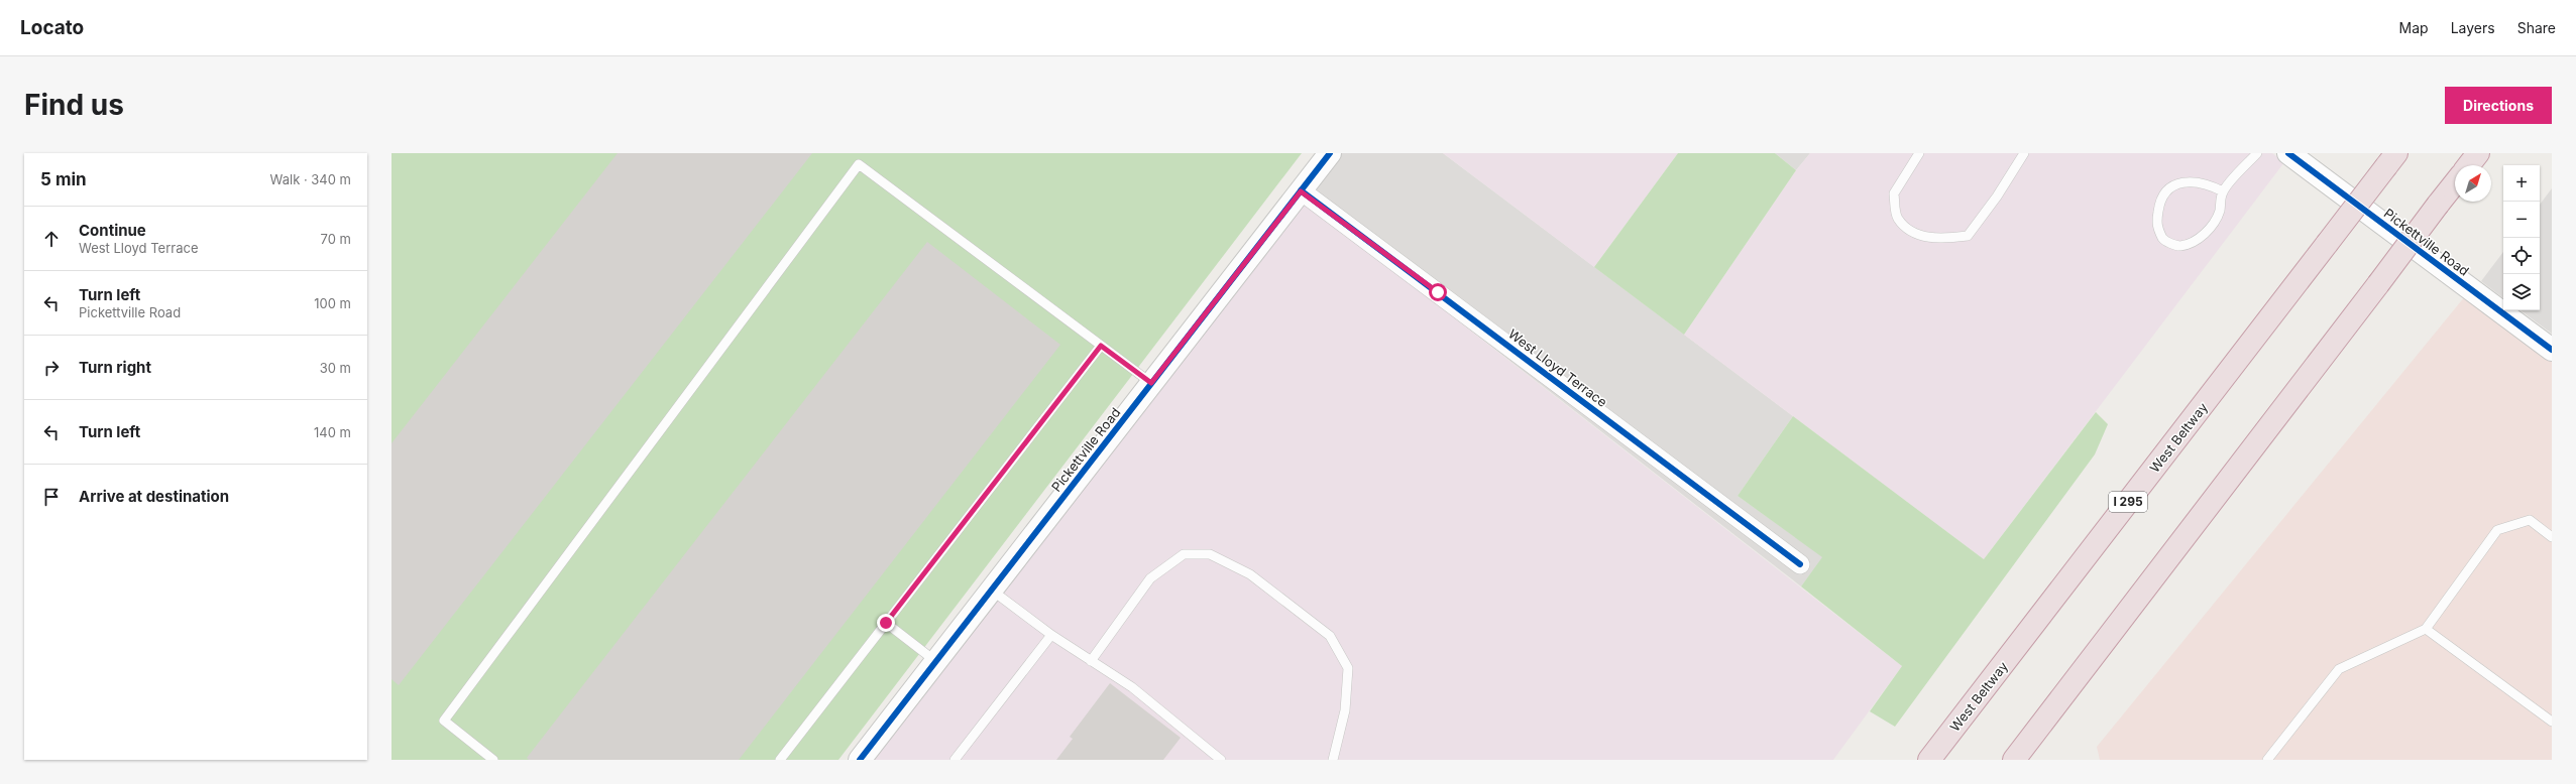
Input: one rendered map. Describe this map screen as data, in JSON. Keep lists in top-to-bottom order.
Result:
{
  "streets": {
    "highway": ["West Beltway", "I 295"],
    "street": ["Pickettville Road", "West Lloyd Terrace"]
  },
  "crossings": [
    ["Pickettville Road", "West Lloyd Terrace"]
  ],
  "north": "top right",
  "page": {
    "header": "Locato",
    "nav": ["Map", "Layers", "Share"],
    "buttons": "Directions",
    "title": "Find us",
    "heading": ["5 min", "Walk · 340 m"],
    "map_buttons": ["+", "−"],
    "list": [
      ["Continue", "West Lloyd Terrace", "70 m"],
      ["Turn left", "Pickettville Road", "100 m"],
      ["Turn right", "30 m"],
      ["Turn left", "140 m"],
      "Arrive at destination"
    ]
  }
}
